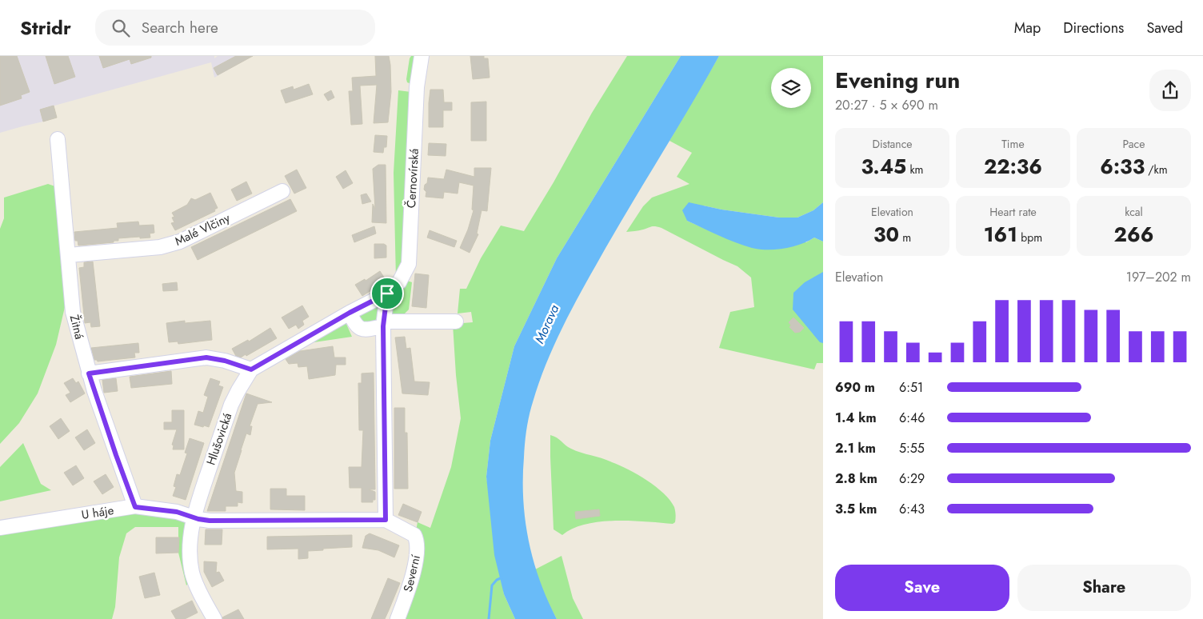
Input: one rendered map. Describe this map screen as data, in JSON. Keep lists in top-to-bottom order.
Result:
{
  "streets": {
    "street": [
      "Černovírská",
      "Malé Vlčiny",
      "Žitná",
      "Hlušovická",
      "U háje",
      "Severní"
    ]
  },
  "crossings": [
    ["Černovírská", "Hlušovická"],
    ["Malé Vlčiny", "Žitná"],
    ["Žitná", "U háje"],
    ["Hlušovická", "U háje"],
    ["U háje", "Severní"]
  ],
  "water": ["Morava"],
  "page": {
    "header": "Stridr",
    "search": "Search here",
    "nav": ["Map", "Directions", "Saved"],
    "heading": ["Evening run", "20:27 · 5 × 690 m"],
    "stats": [
      ["Distance", "3.45 km"],
      ["Time", "22:36"],
      ["Pace", "6:33 /km"],
      ["Elevation", "30 m"],
      ["Heart rate", "161 bpm"],
      ["kcal", "266"]
    ],
    "chart": ["Elevation", "197–202 m"],
    "list": [
      {
        "name": "690 m",
        "note": "6:51"
      },
      {
        "name": "1.4 km",
        "note": "6:46"
      },
      {
        "name": "2.1 km",
        "note": "5:55"
      },
      {
        "name": "2.8 km",
        "note": "6:29"
      },
      {
        "name": "3.5 km",
        "note": "6:43"
      }
    ],
    "buttons": ["Save", "Share"]
  }
}
